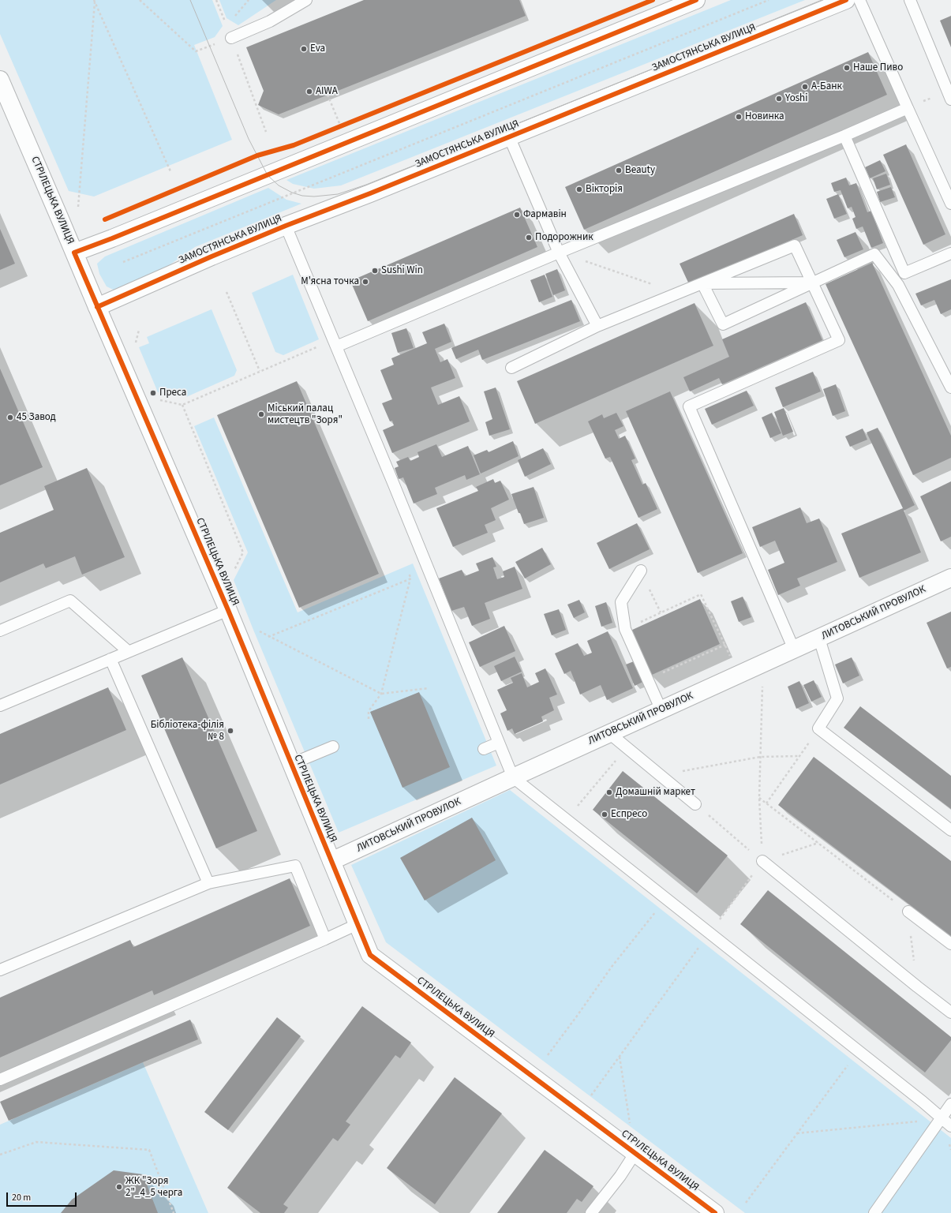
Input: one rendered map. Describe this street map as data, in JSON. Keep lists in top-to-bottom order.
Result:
{
  "streets": {
    "street": ["ЗАМОСТЯНСЬКА ВУЛИЦЯ", "СТРІЛЕЦЬКА ВУЛИЦЯ", "ЛИТОВСЬКИЙ ПРОВУЛОК"]
  },
  "crossings": [
    ["ЗАМОСТЯНСЬКА ВУЛИЦЯ", "СТРІЛЕЦЬКА ВУЛИЦЯ"],
    ["СТРІЛЕЦЬКА ВУЛИЦЯ", "ЛИТОВСЬКИЙ ПРОВУЛОК"]
  ],
  "places": [
    "Eva",
    "Наше Пиво",
    "А-Банк",
    "AIWA",
    "Yoshi",
    "Новинка",
    "Beauty",
    "Вікторія",
    "Фармавін",
    "Подорожник",
    "Sushi Win",
    "М'ясна точка",
    "Преса",
    "Міський палац мистецтв \"Зоря\"",
    "45 Завод",
    "Бібліотека-філія № 8",
    "Домашній маркет",
    "Еспресо",
    "ЖК \"Зоря 2\"_4_5 черга"
  ],
  "scale_bar": "20 m"
}
